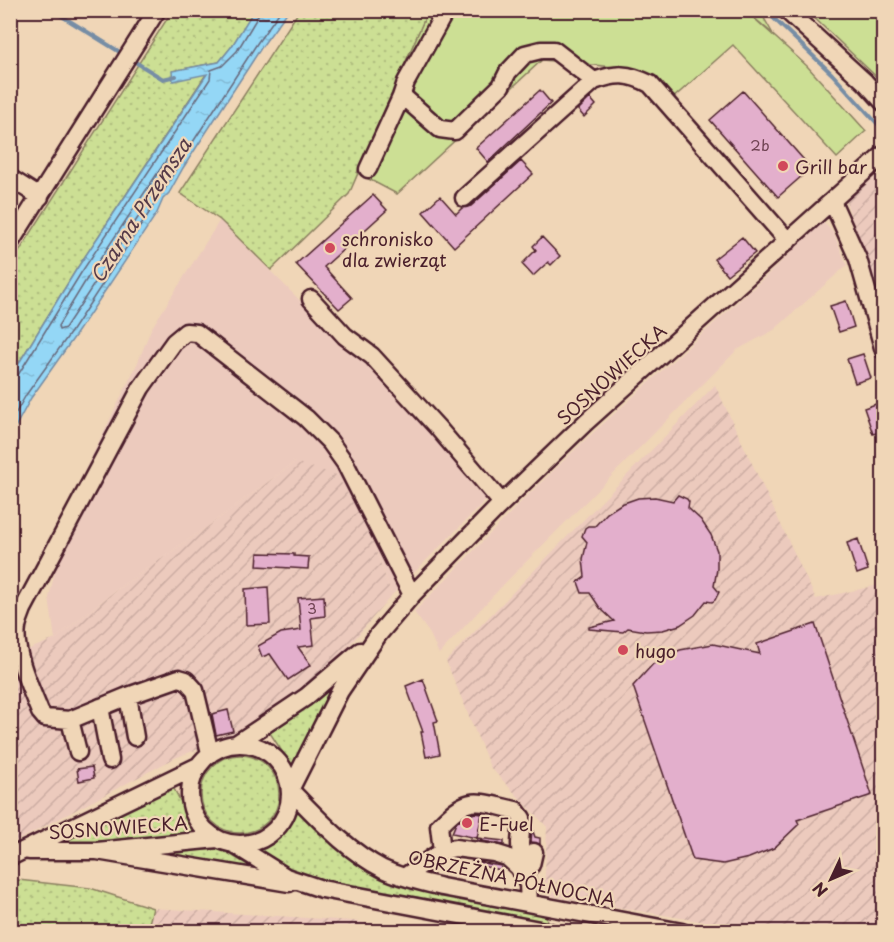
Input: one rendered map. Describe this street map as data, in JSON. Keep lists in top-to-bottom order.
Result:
{
  "streets": {
    "street": ["SOSNOWIECKA", "OBRZEŻNA PÓŁNOCNA"]
  },
  "crossings": [
    ["SOSNOWIECKA", "OBRZEŻNA PÓŁNOCNA"]
  ],
  "water": ["Czarna Przemsza"],
  "places": [
    "Grill bar",
    "schronisko dla zwierząt",
    "hugo",
    "E-Fuel"
  ],
  "house_numbers": ["2b", "3"],
  "north": "bottom left"
}
